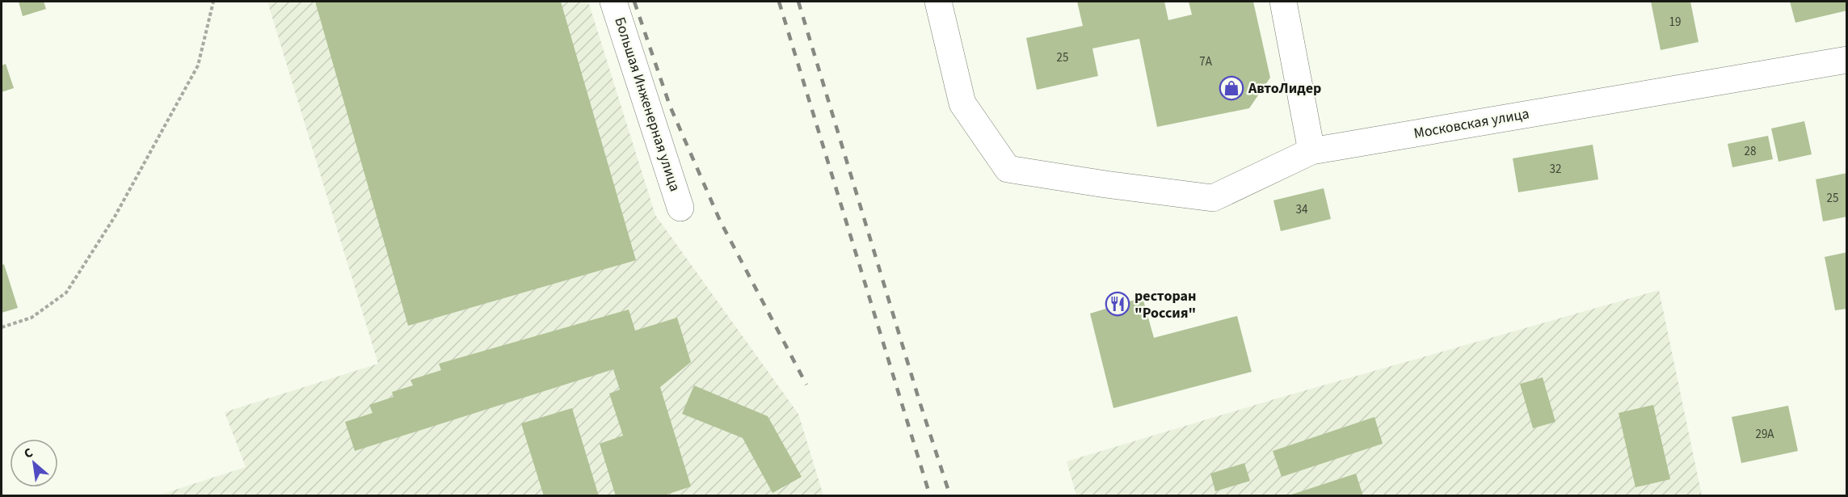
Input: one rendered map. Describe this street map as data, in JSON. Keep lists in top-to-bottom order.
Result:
{
  "streets": {
    "street": ["Большая Инженерная улица", "Московская улица"]
  },
  "places": {
    "shop": ["АвтоЛидер"],
    "restaurant": ["ресторан \"Россия\""]
  },
  "house_numbers": [
    "19",
    "25",
    "7А",
    "28",
    "32",
    "25",
    "34",
    "29А"
  ],
  "north": "top left"
}
